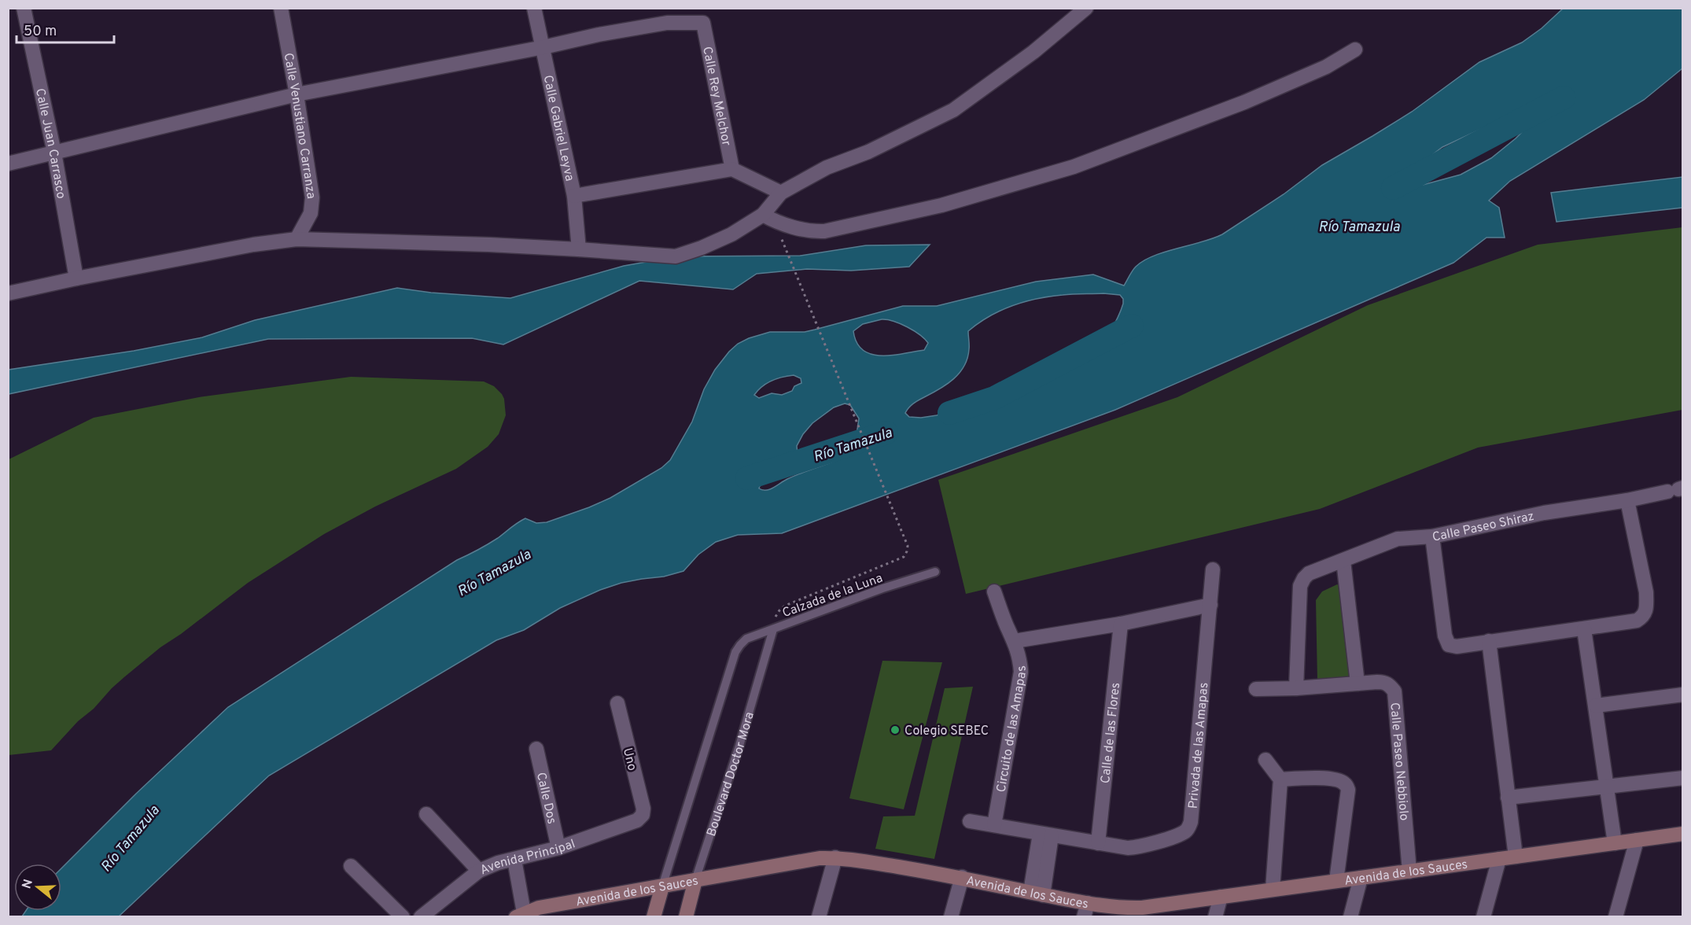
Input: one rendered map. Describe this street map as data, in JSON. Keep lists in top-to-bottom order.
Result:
{
  "streets": {
    "street": [
      "Calle Rey Melchor",
      "Calle Venustiano Carranza",
      "Calle Gabriel Leyva",
      "Calle Juan Carrasco",
      "Calle Paseo Shiraz",
      "Circuito de las Amapas",
      "Calle de las Flores",
      "Privada de las Amapas",
      "Uno",
      "Calle Paseo Nebbiolo",
      "Boulevard Doctor Mora",
      "Calle Dos",
      "Avenida Principal",
      "Avenida de los Sauces"
    ],
    "lane": ["Calzada de la Luna"]
  },
  "crossings": [
    ["Calle Rey Melchor", "Calle Gabriel Leyva"],
    ["Calzada de la Luna", "Boulevard Doctor Mora"],
    ["Calzada de la Luna", "Avenida de los Sauces"],
    ["Calle de las Flores", "Privada de las Amapas"],
    ["Uno", "Avenida Principal"],
    ["Calle Paseo Nebbiolo", "Avenida de los Sauces"],
    ["Boulevard Doctor Mora", "Avenida de los Sauces"],
    ["Calle Dos", "Avenida Principal"]
  ],
  "water": ["Río Tamazula"],
  "places": ["Colegio SEBEC"],
  "scale_bar": "50 m",
  "north": "left"
}
